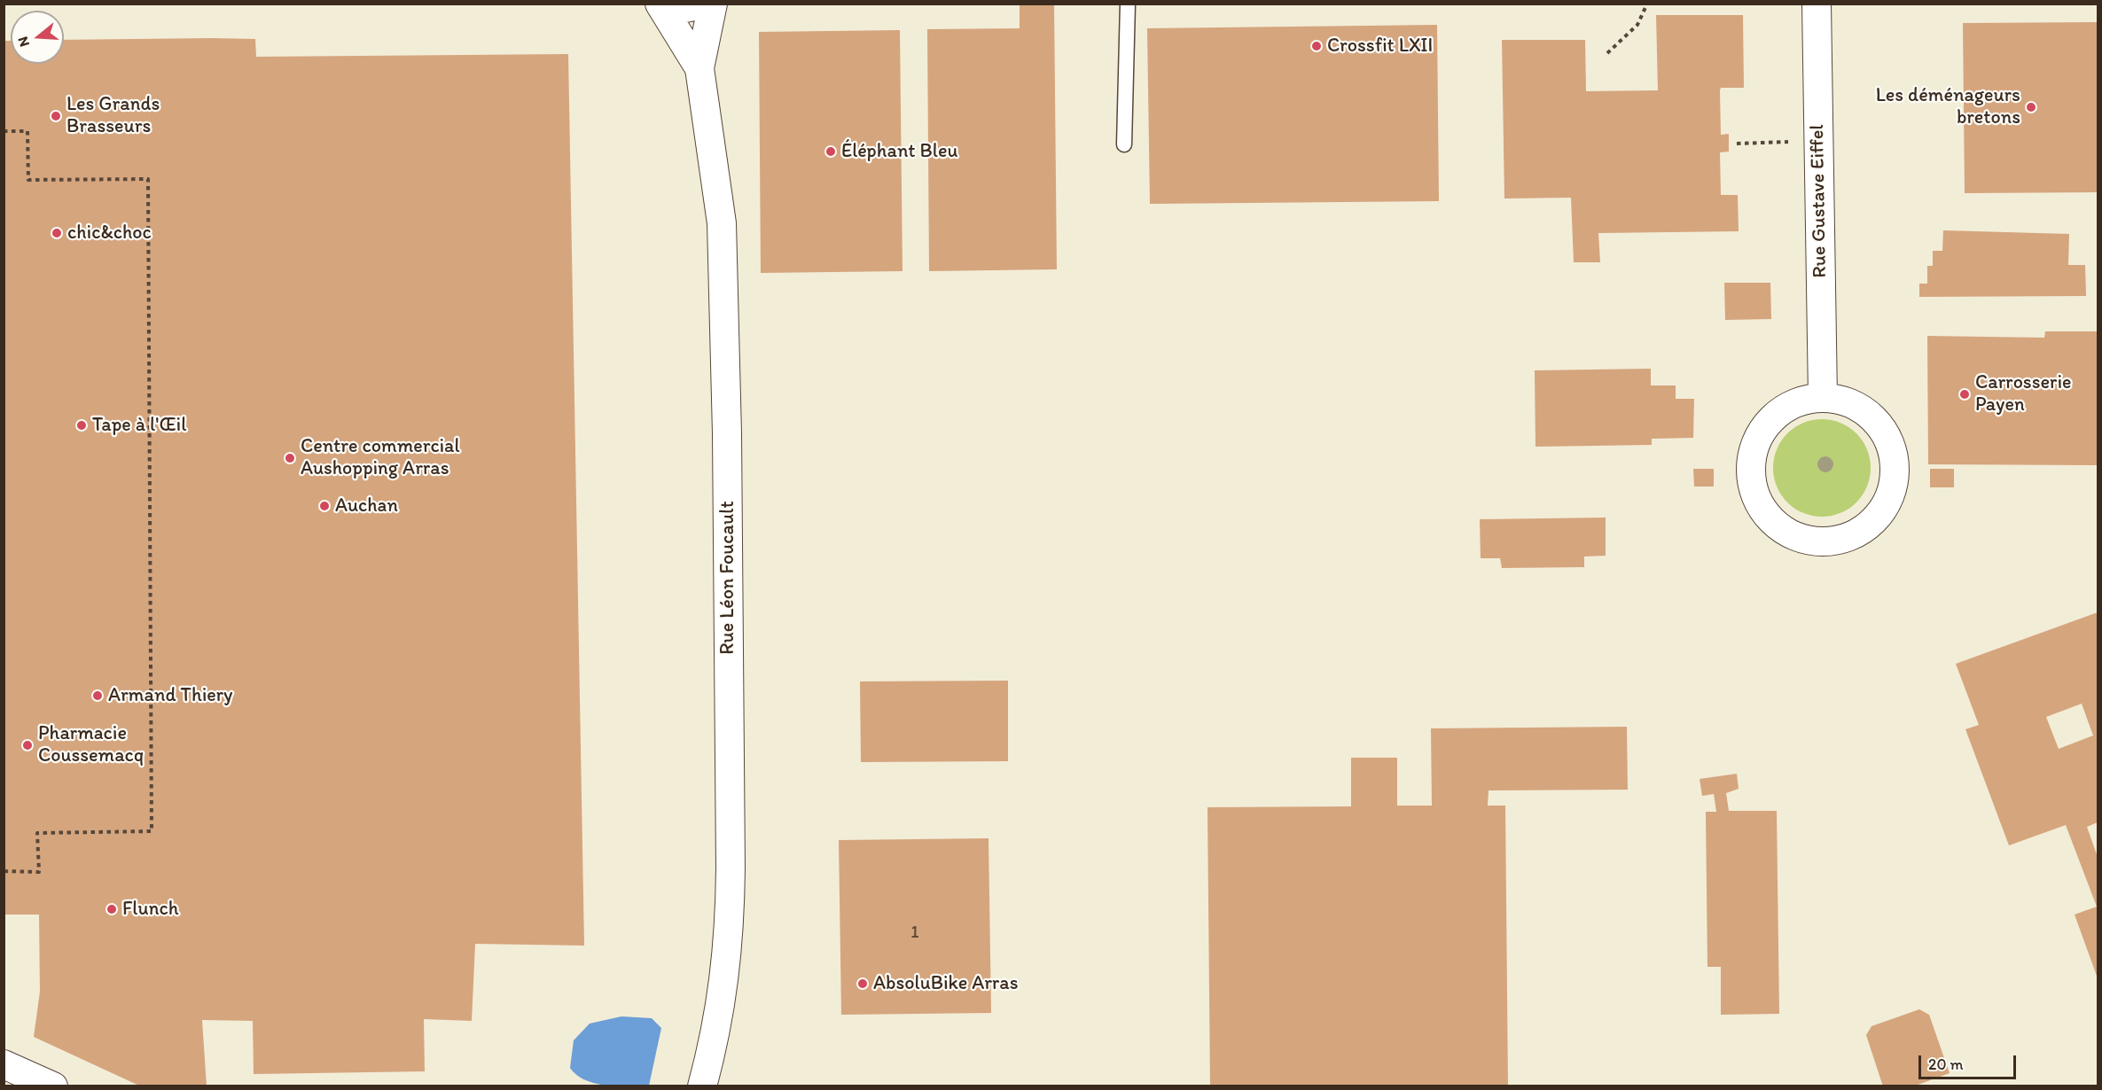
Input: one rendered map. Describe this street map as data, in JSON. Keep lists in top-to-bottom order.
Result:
{
  "streets": {
    "street": ["Rue Gustave Eiffel", "Rue Léon Foucault"]
  },
  "places": [
    "Crossfit LXII",
    "Les déménageurs bretons",
    "Les Grands Brasseurs",
    "Éléphant Bleu",
    "chic&choc",
    "Carrosserie Payen",
    "Tape à l'Œil",
    "Centre commercial Aushopping Arras",
    "Auchan",
    "Armand Thiery",
    "Pharmacie Coussemacq",
    "Flunch",
    "AbsoluBike Arras"
  ],
  "house_numbers": ["1"],
  "scale_bar": "20 m",
  "north": "left"
}
